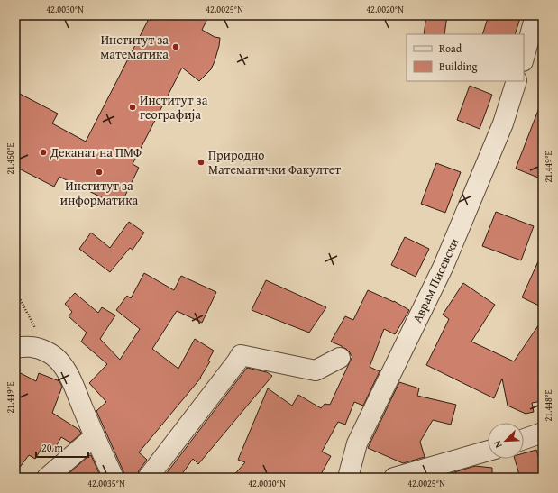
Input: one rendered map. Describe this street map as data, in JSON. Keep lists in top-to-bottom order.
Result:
{
  "streets": {
    "street": ["Аврам Писевски"]
  },
  "places": [
    "Институт за математика",
    "Институт за географија",
    "Деканат на ПМФ",
    "Природно Математички Факултет",
    "Институт за информатика"
  ],
  "legend": ["Road", "Building"],
  "scale_bar": "20 m",
  "north": "bottom left",
  "coordinates": [
    "42.0030°N",
    "42.0025°N",
    "42.0020°N",
    "21.450°E",
    "21.449°E",
    "21.448°E",
    "42.0035°N"
  ]
}
